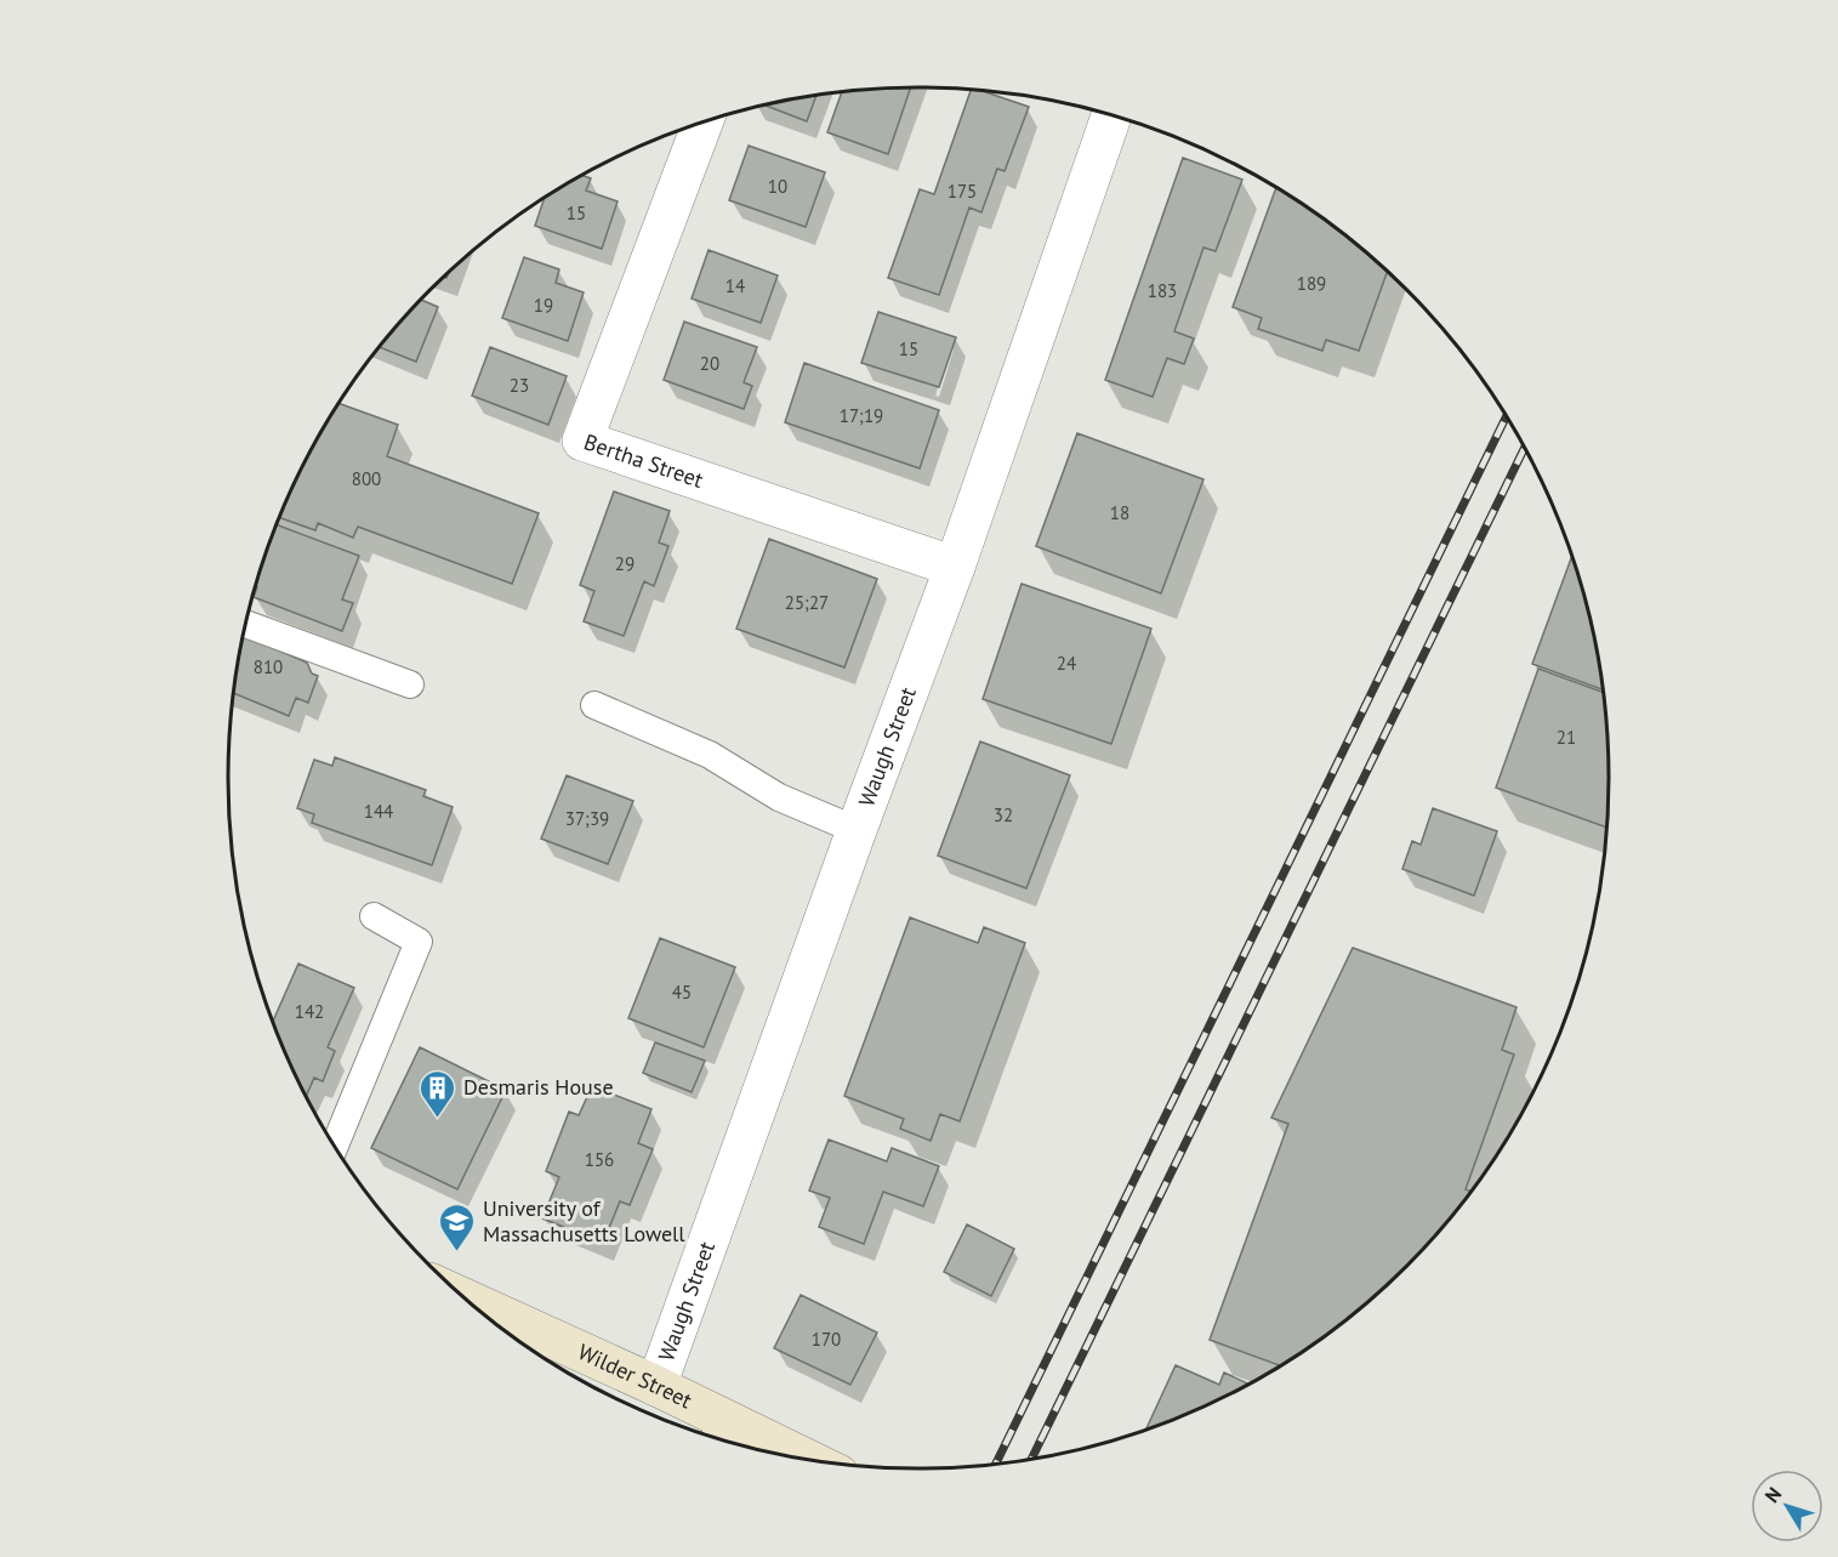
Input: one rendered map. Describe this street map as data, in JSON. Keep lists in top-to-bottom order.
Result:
{
  "streets": {
    "street": ["Bertha Street", "Waugh Street", "Wilder Street"]
  },
  "crossings": [
    ["Bertha Street", "Waugh Street"],
    ["Waugh Street", "Wilder Street"]
  ],
  "places": {
    "building": ["Desmaris House"],
    "school or university": ["University of Massachusetts Lowell"]
  },
  "house_numbers": [
    "10",
    "175",
    "15",
    "189",
    "14",
    "183",
    "19",
    "15",
    "20",
    "23",
    "17;19",
    "800",
    "18",
    "29",
    "25;27",
    "24",
    "810",
    "21",
    "144",
    "32",
    "37;39",
    "45",
    "142",
    "156",
    "170"
  ],
  "north": "top left"
}
